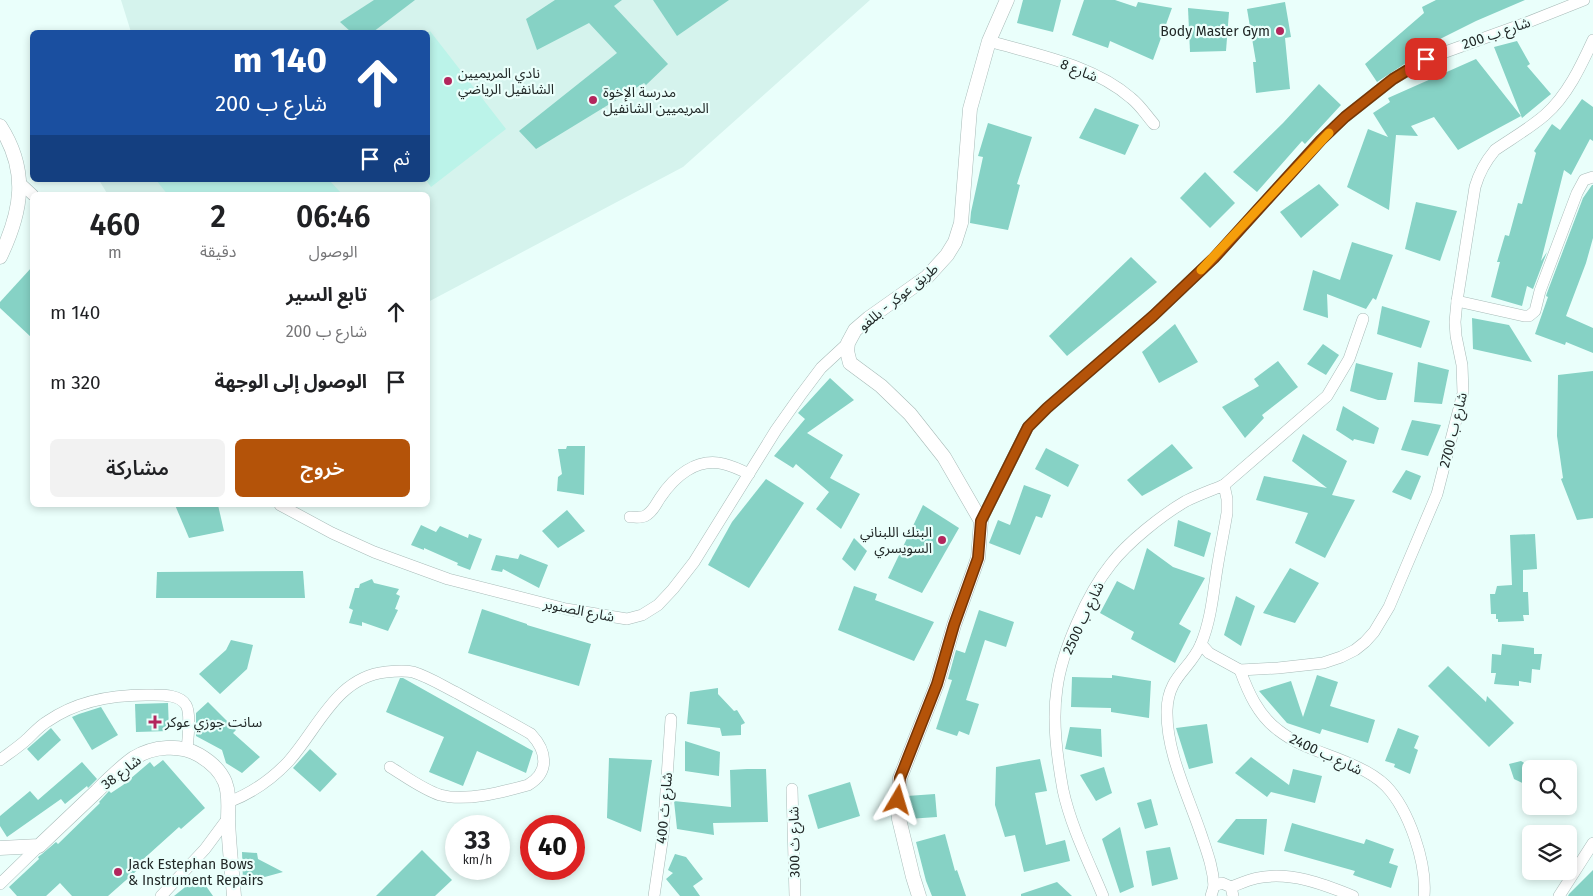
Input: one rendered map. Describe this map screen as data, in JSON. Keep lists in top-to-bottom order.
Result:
{
  "streets": {
    "street": [
      "شارع ب 200",
      "شارع 8",
      "طريق عوكر - بللفو",
      "شارع ب 2700",
      "شارع الصنوبر",
      "شارع ب 2500",
      "شارع ب 2400",
      "شارع 38",
      "شارع ث 400",
      "شارع ث 300"
    ]
  },
  "crossings": [
    ["شارع ب 200", "طريق عوكر - بللفو"],
    ["شارع 8", "طريق عوكر - بللفو"],
    ["طريق عوكر - بللفو", "شارع الصنوبر"],
    ["شارع ب 2700", "شارع ب 2400"]
  ],
  "places": {
    "other": [
      "Body Master Gym",
      "نادي المريميين الشانفيل الرياضي",
      "مدرسة الإخوة المريميين الشانفيل",
      "البنك اللبناني السويسري",
      "Jack Estephan Bows & Instrument Repairs"
    ],
    "health": ["سانت جوزي عوكر"]
  },
  "page": {
    "turn": ["140 m", "شارع ب 200"],
    "then": "ثم",
    "eta": [
      "06:46",
      "الوصول",
      "2",
      "دقيقة",
      "460",
      "m"
    ],
    "list": [
      {
        "name": "تابع السير",
        "note": "شارع ب 200",
        "value": "140 m"
      },
      {
        "name": "الوصول إلى الوجهة",
        "value": "320 m"
      }
    ],
    "buttons": ["خروج", "مشاركة"],
    "speed": "33 km/h",
    "limit": "40"
  }
}
